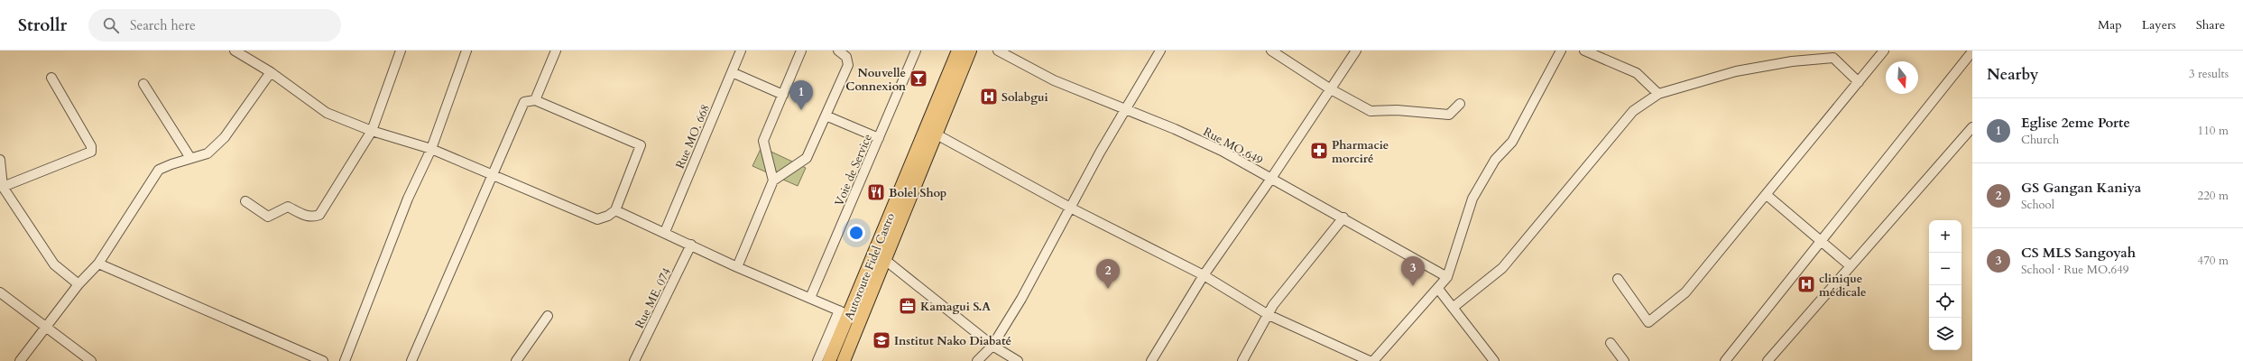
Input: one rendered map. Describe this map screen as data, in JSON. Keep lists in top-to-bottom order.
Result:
{
  "streets": {
    "highway": ["Autoroute Fidel Castro"],
    "street": [
      "Rue MO. 668",
      "Rue MO.649",
      "Voie de Service",
      "Rue ME. 074"
    ]
  },
  "places": {
    "bar": ["Nouvelle Connexion"],
    "hospital": ["Solabgui", "clinique médicale"],
    "pharmacy": ["Pharmacie morciré"],
    "restaurant": ["Bolel Shop"],
    "office": ["Kamagui S.A"],
    "school or university": ["Institut Nako Diabaté"]
  },
  "north": "bottom",
  "page": {
    "header": "Strollr",
    "search": "Search here",
    "nav": ["Map", "Layers", "Share"],
    "heading": ["Nearby", "3 results"],
    "pins": ["1", "3", "2"],
    "list": [
      {
        "mark": "1",
        "name": "Eglise 2eme Porte",
        "note": "Church",
        "value": "110 m"
      },
      {
        "mark": "2",
        "name": "GS Gangan Kaniya",
        "note": "School",
        "value": "220 m"
      },
      {
        "mark": "3",
        "name": "CS MLS Sangoyah",
        "note": "School · Rue MO.649",
        "value": "470 m"
      }
    ],
    "map_buttons": ["+", "−"]
  }
}
